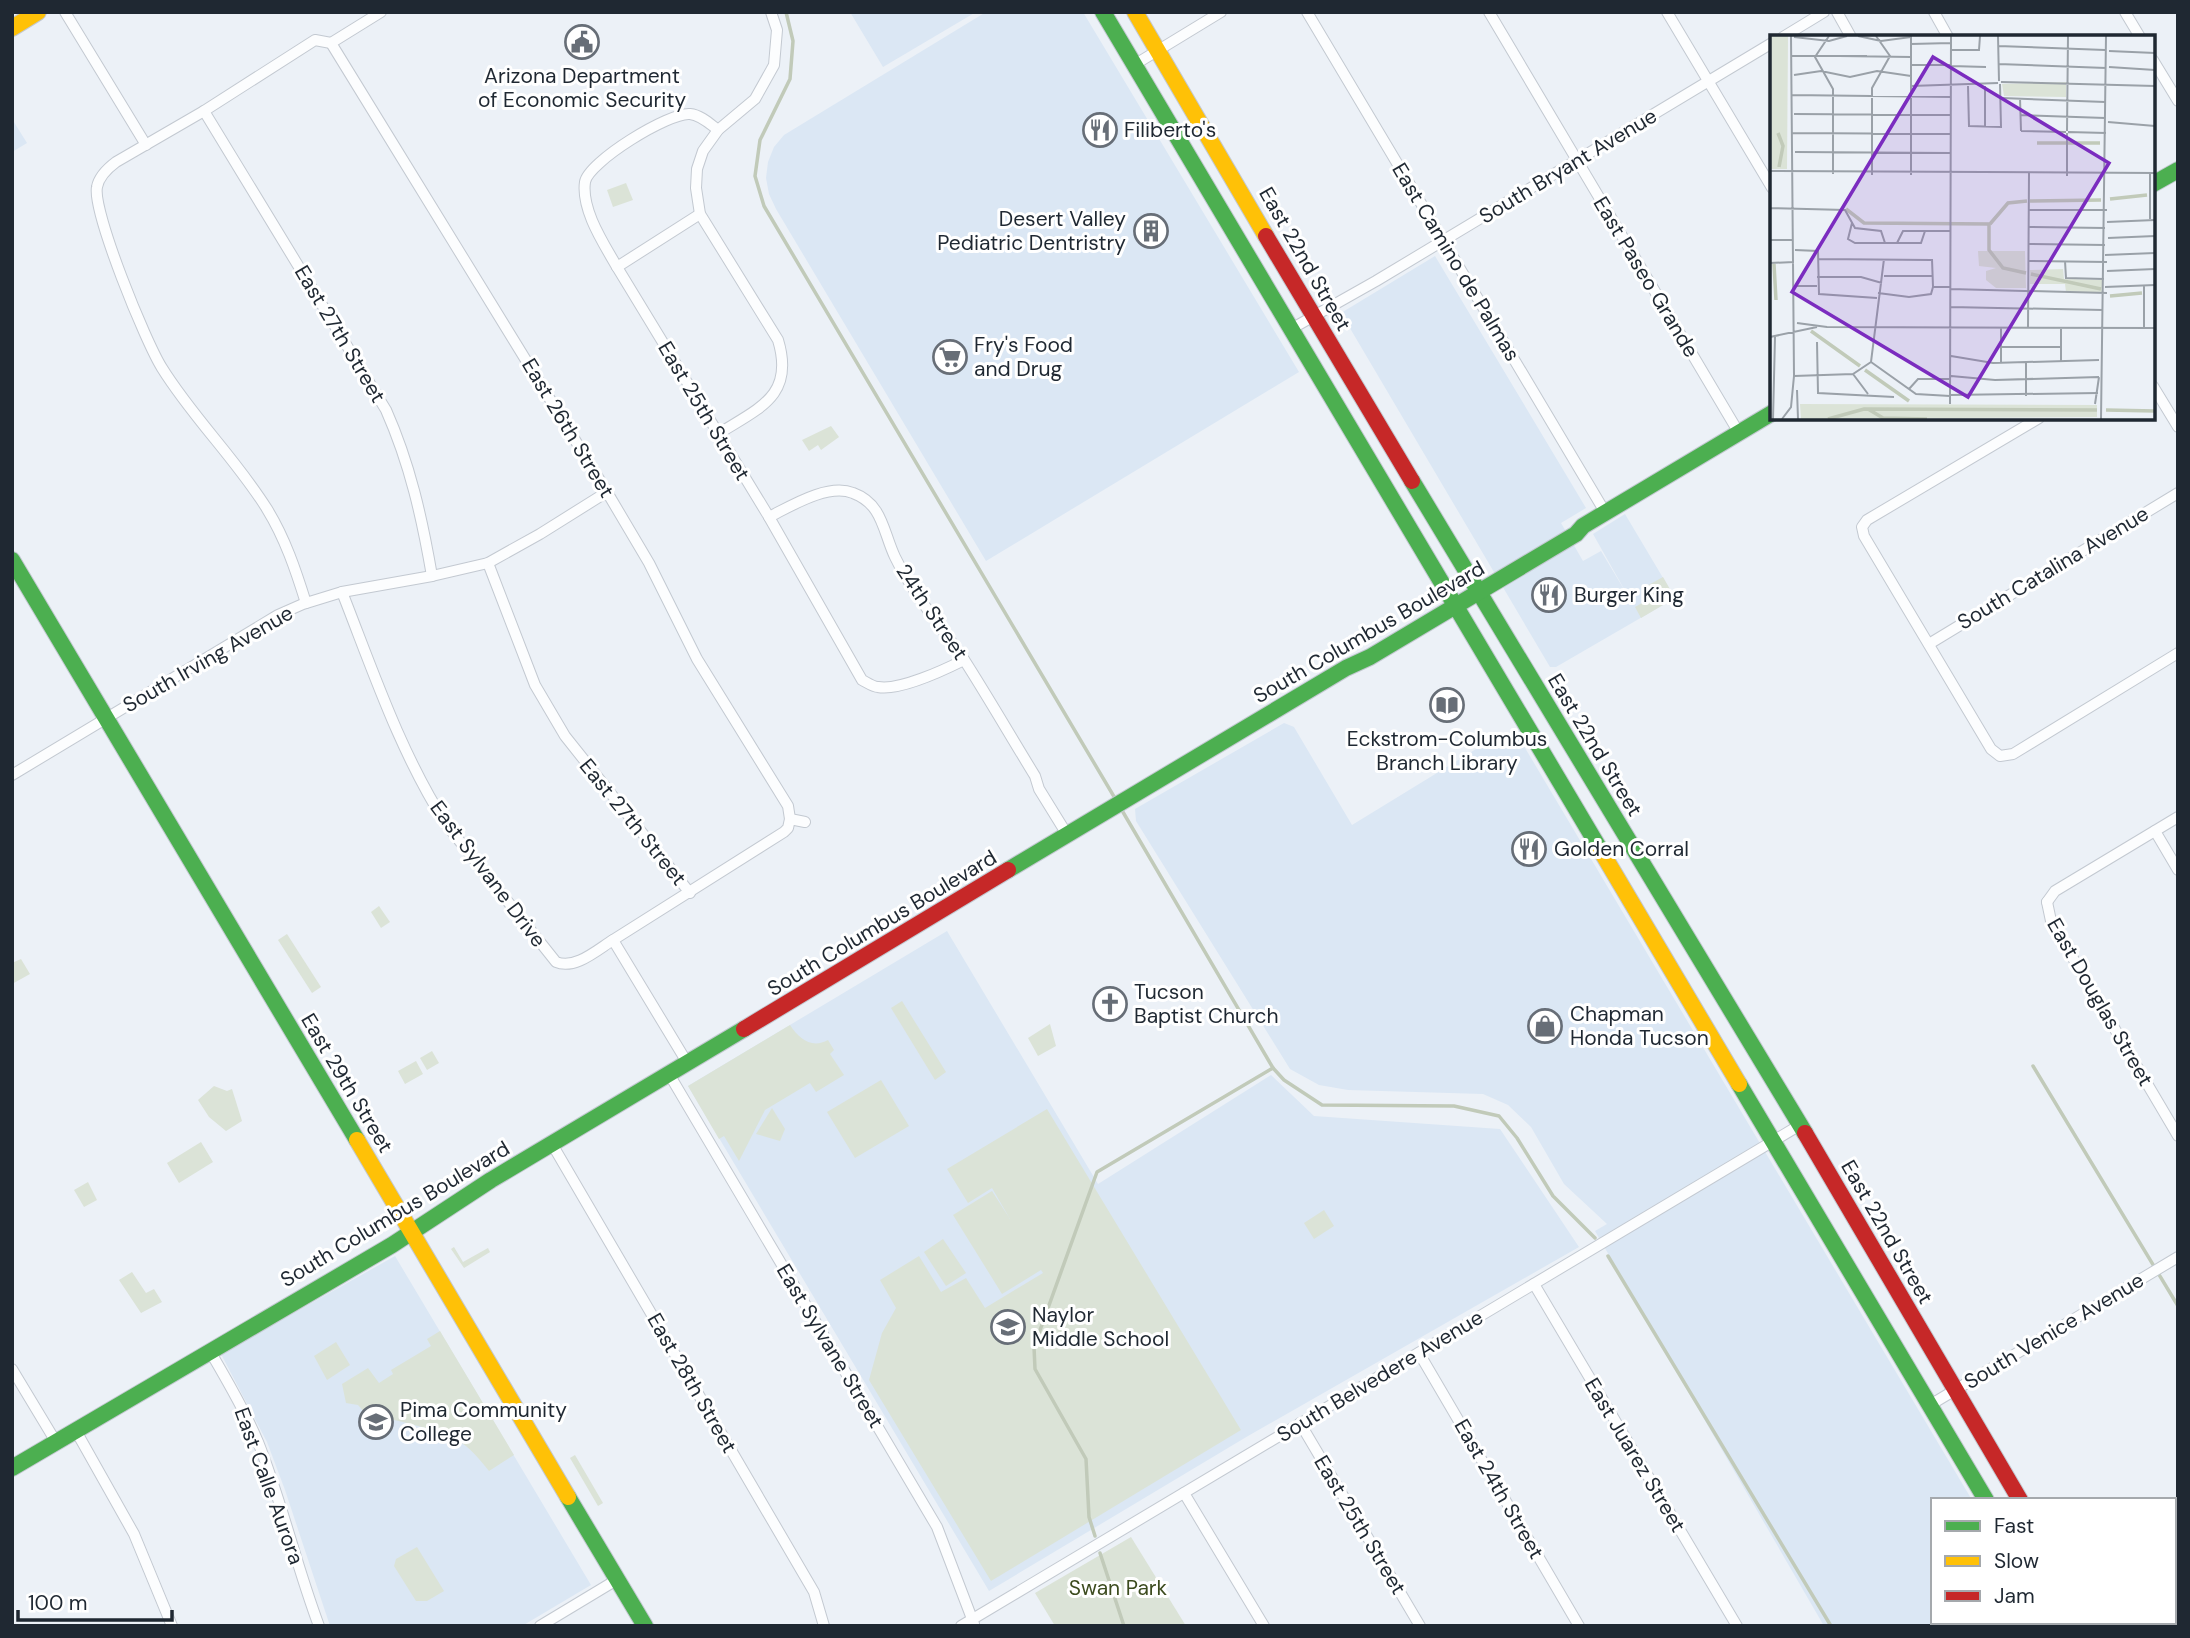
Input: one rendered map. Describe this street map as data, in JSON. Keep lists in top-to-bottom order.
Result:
{
  "streets": {
    "main road": ["East 22nd Street", "South Columbus Boulevard", "East 29th Street"],
    "street": [
      "South Bryant Avenue",
      "East Camino de Palmas",
      "East Paseo Grande",
      "East 27th Street",
      "East 25th Street",
      "East 26th Street",
      "South Catalina Avenue",
      "24th Street",
      "South Irving Avenue",
      "East Sylvane Drive",
      "East Douglas Street",
      "South Venice Avenue",
      "East Sylvane Street",
      "South Belvedere Avenue",
      "East 28th Street",
      "East Juarez Street",
      "East Calle Aurora",
      "East 24th Street"
    ]
  },
  "crossings": [
    ["South Bryant Avenue", "East 22nd Street"],
    ["South Bryant Avenue", "East Camino de Palmas"],
    ["South Bryant Avenue", "East Paseo Grande"],
    ["East 22nd Street", "South Columbus Boulevard"],
    ["East 22nd Street", "South Venice Avenue"],
    ["East 22nd Street", "South Belvedere Avenue"],
    ["East Camino de Palmas", "South Columbus Boulevard"],
    ["East Paseo Grande", "South Columbus Boulevard"],
    ["East 27th Street", "South Irving Avenue"],
    ["East 27th Street", "East Sylvane Drive"],
    ["East 25th Street", "24th Street"],
    ["East 25th Street", "South Belvedere Avenue"],
    ["East 26th Street", "South Irving Avenue"],
    ["East 26th Street", "East Sylvane Drive"],
    ["24th Street", "South Columbus Boulevard"],
    ["South Columbus Boulevard", "East 29th Street"],
    ["South Columbus Boulevard", "East Sylvane Street"],
    ["South Columbus Boulevard", "East 28th Street"],
    ["South Columbus Boulevard", "East Calle Aurora"],
    ["South Irving Avenue", "East Sylvane Drive"],
    ["South Irving Avenue", "East 29th Street"],
    ["East Sylvane Street", "South Belvedere Avenue"],
    ["South Belvedere Avenue", "East Juarez Street"],
    ["South Belvedere Avenue", "East 24th Street"]
  ],
  "parks": ["Swan Park"],
  "places": {
    "public building": ["Arizona Department of Economic Security"],
    "restaurant": ["Filiberto's", "Burger King", "Golden Corral"],
    "building": ["Desert Valley Pediatric Dentristry"],
    "supermarket": ["Fry's Food and Drug"],
    "library": ["Eckstrom-Columbus Branch Library"],
    "church": ["Tucson Baptist Church"],
    "shop": ["Chapman Honda Tucson"],
    "school or university": ["Naylor Middle School", "Pima Community College"]
  },
  "legend": ["Fast", "Slow", "Jam"],
  "scale_bar": "100 m"
}
